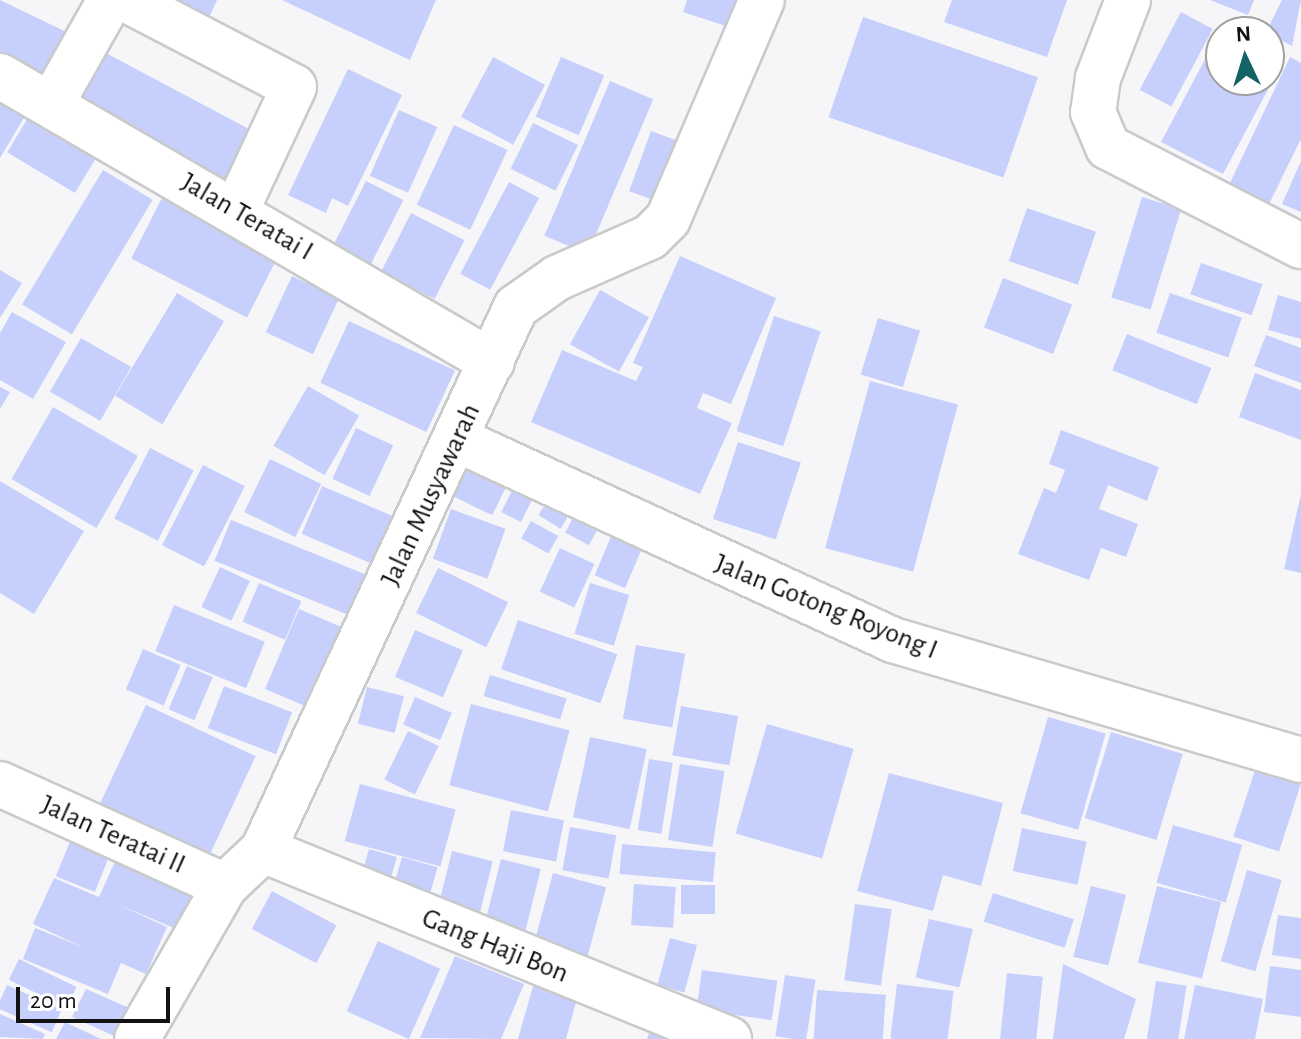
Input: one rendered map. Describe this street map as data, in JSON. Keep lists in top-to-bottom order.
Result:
{
  "streets": {
    "street": [
      "Jalan Teratai I",
      "Jalan Musyawarah",
      "Jalan Gotong Royong I",
      "Jalan Teratai II",
      "Gang Haji Bon"
    ]
  },
  "crossings": [
    ["Jalan Teratai I", "Jalan Musyawarah"],
    ["Jalan Musyawarah", "Jalan Gotong Royong I"],
    ["Jalan Musyawarah", "Jalan Teratai II"],
    ["Jalan Musyawarah", "Gang Haji Bon"]
  ],
  "scale_bar": "20 m",
  "north": "top"
}
